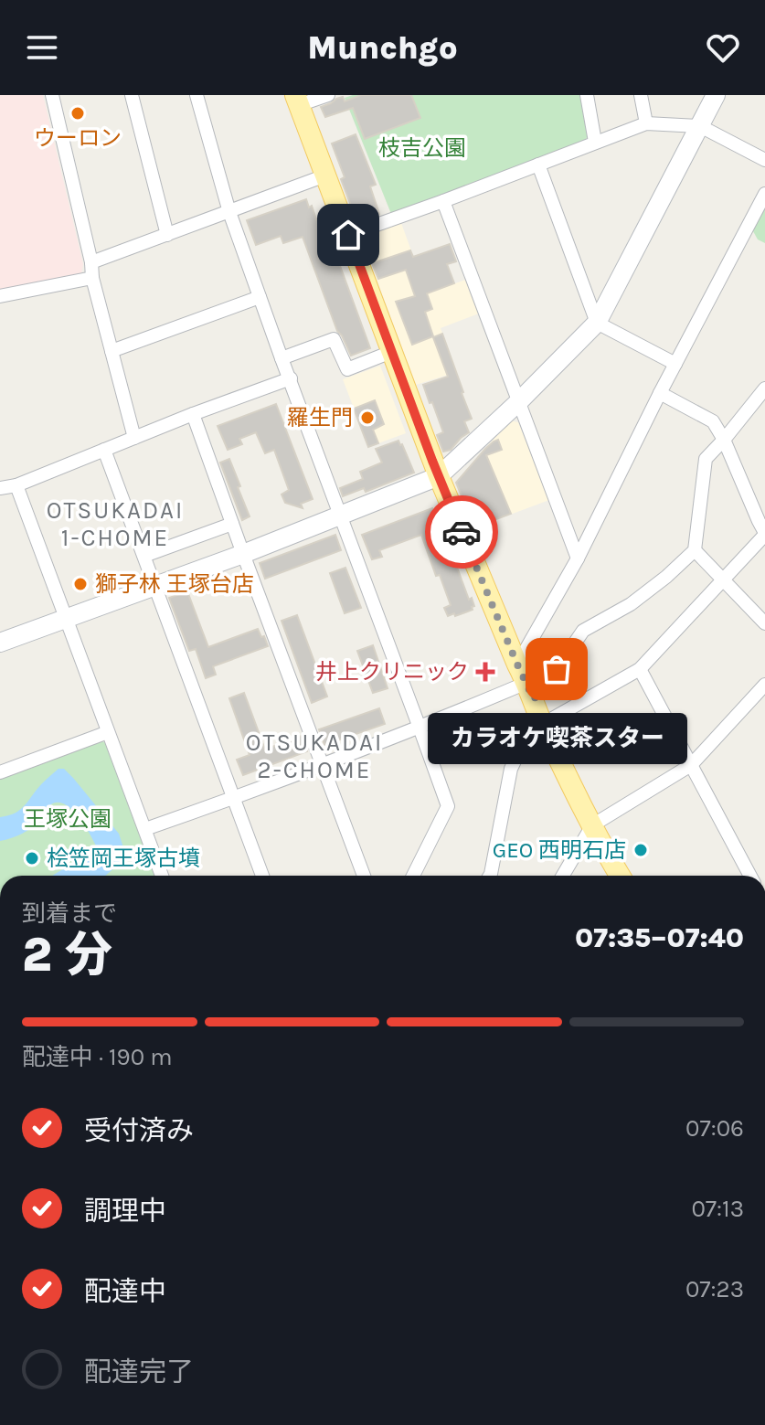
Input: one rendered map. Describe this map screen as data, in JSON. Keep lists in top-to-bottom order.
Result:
{
  "districts": ["OTSUKADAI 1-CHOME", "OTSUKADAI 2-CHOME"],
  "parks": ["枝吉公園", "王塚公園"],
  "places": {
    "other": [
      "ウーロン",
      "羅生門",
      "獅子林 王塚台店",
      "カラオケ喫茶スター",
      "GEO 西明石店",
      "桧笠岡王塚古墳"
    ],
    "health": ["井上クリニック"]
  },
  "page": {
    "header": "Munchgo",
    "bubble": "カラオケ喫茶スター",
    "heading": ["2 分", "到着まで", "07:35–07:40"],
    "bar": "配達中 · 190 m",
    "list": [
      ["受付済み", "07:06"],
      ["調理中", "07:13"],
      ["配達中", "07:23"],
      "配達完了"
    ]
  }
}
